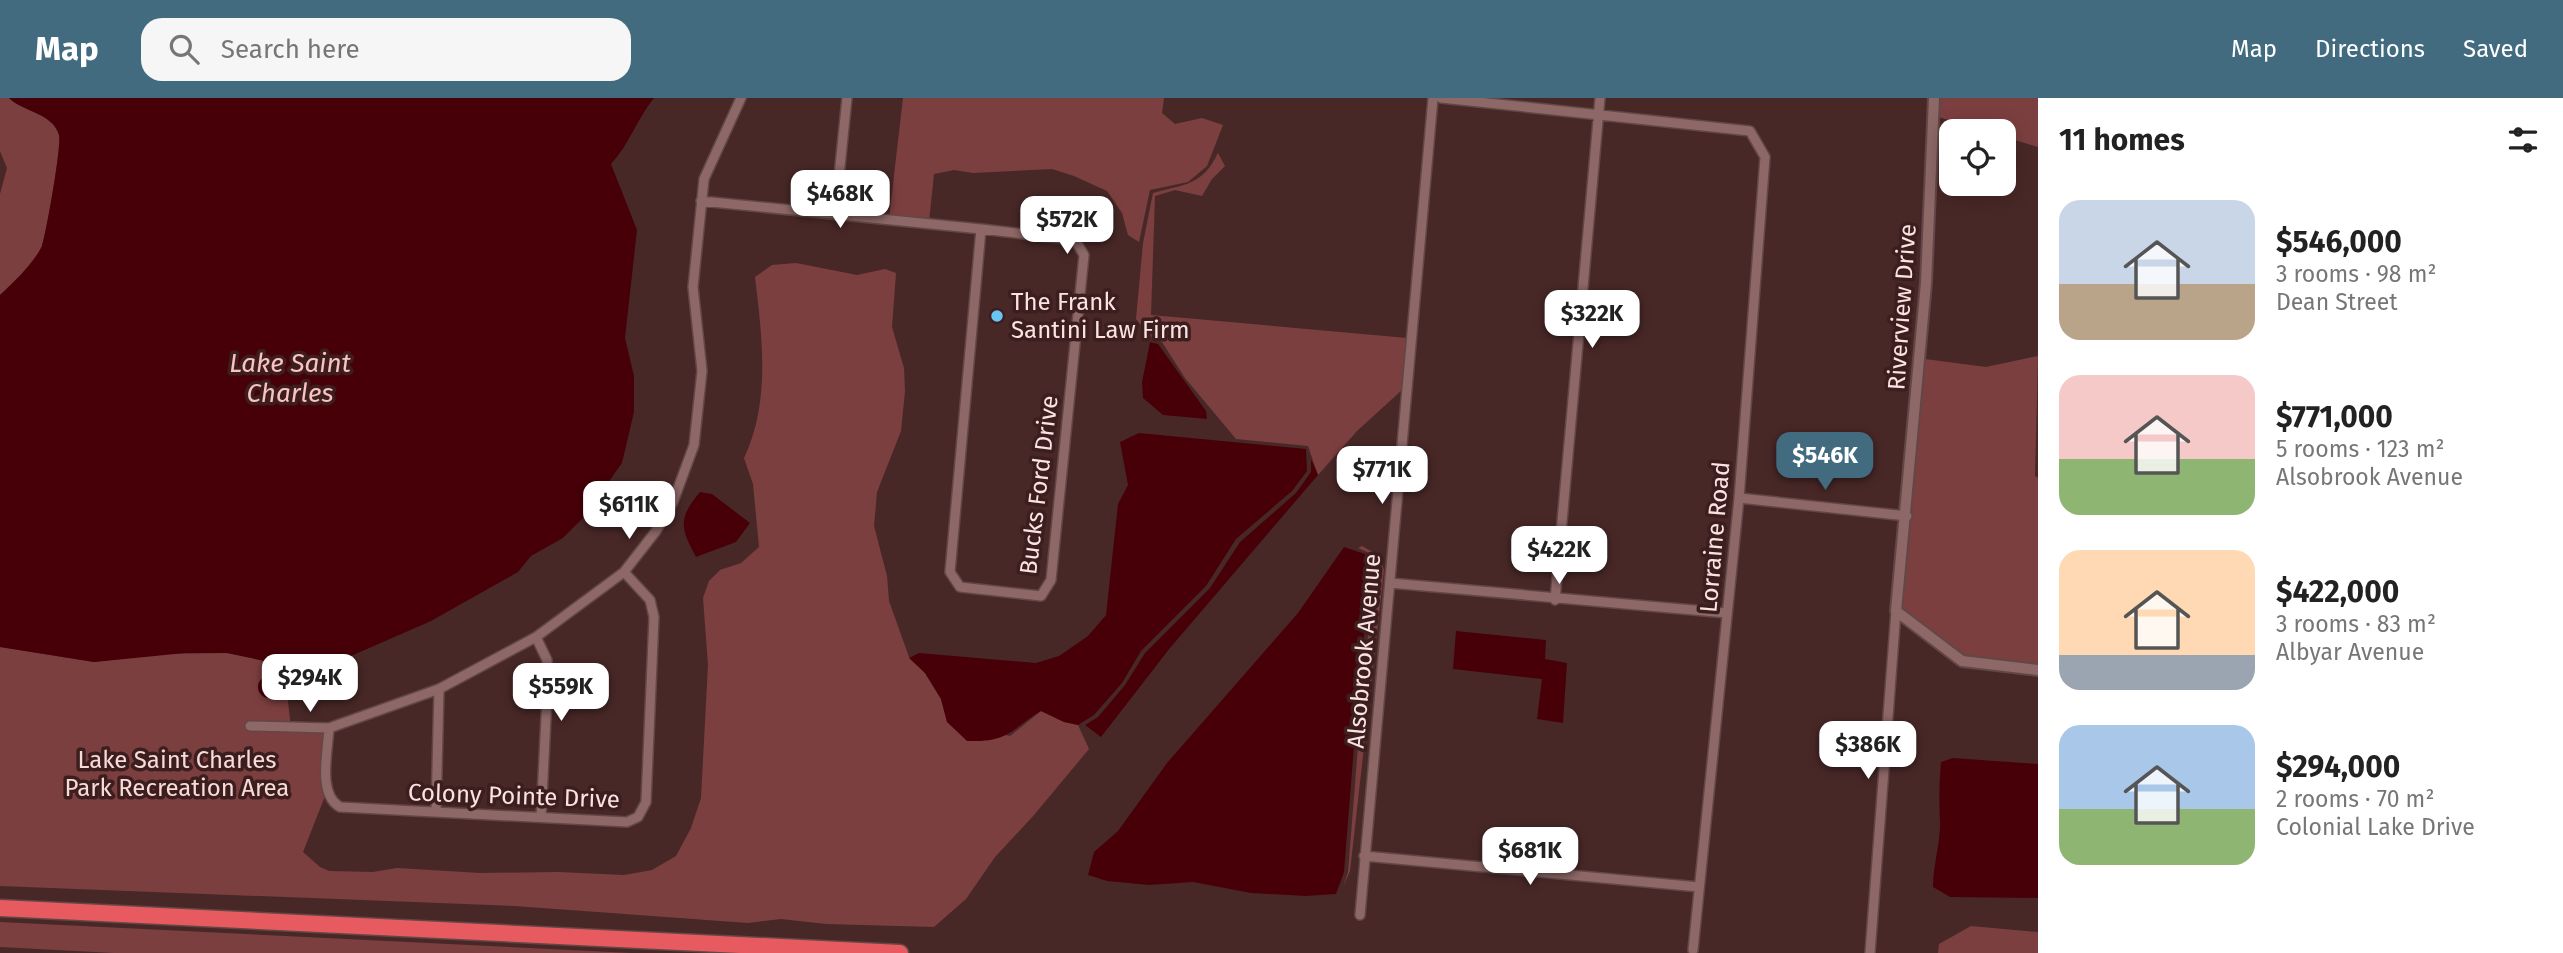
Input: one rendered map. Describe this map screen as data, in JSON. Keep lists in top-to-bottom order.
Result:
{
  "streets": {
    "street": [
      "Riverview Drive",
      "Bucks Ford Drive",
      "Lorraine Road",
      "Alsobrook Avenue",
      "Colony Pointe Drive"
    ]
  },
  "water": ["Lake Saint Charles"],
  "parks": ["Lake Saint Charles Park Recreation Area"],
  "places": ["The Frank Santini Law Firm"],
  "page": {
    "header": "Map",
    "search": "Search here",
    "nav": ["Map", "Directions", "Saved"],
    "heading": "11 homes",
    "price": [
      "$468K",
      "$572K",
      "$322K",
      "$546K",
      "$771K",
      "$611K",
      "$422K",
      "$294K",
      "$559K",
      "$386K",
      "$681K"
    ],
    "list": [
      {
        "name": "$546,000",
        "note": "3 rooms · 98 m² · Dean Street"
      },
      {
        "name": "$771,000",
        "note": "5 rooms · 123 m² · Alsobrook Avenue"
      },
      {
        "name": "$422,000",
        "note": "3 rooms · 83 m² · Albyar Avenue"
      },
      {
        "name": "$294,000",
        "note": "2 rooms · 70 m² · Colonial Lake Drive"
      }
    ]
  }
}
